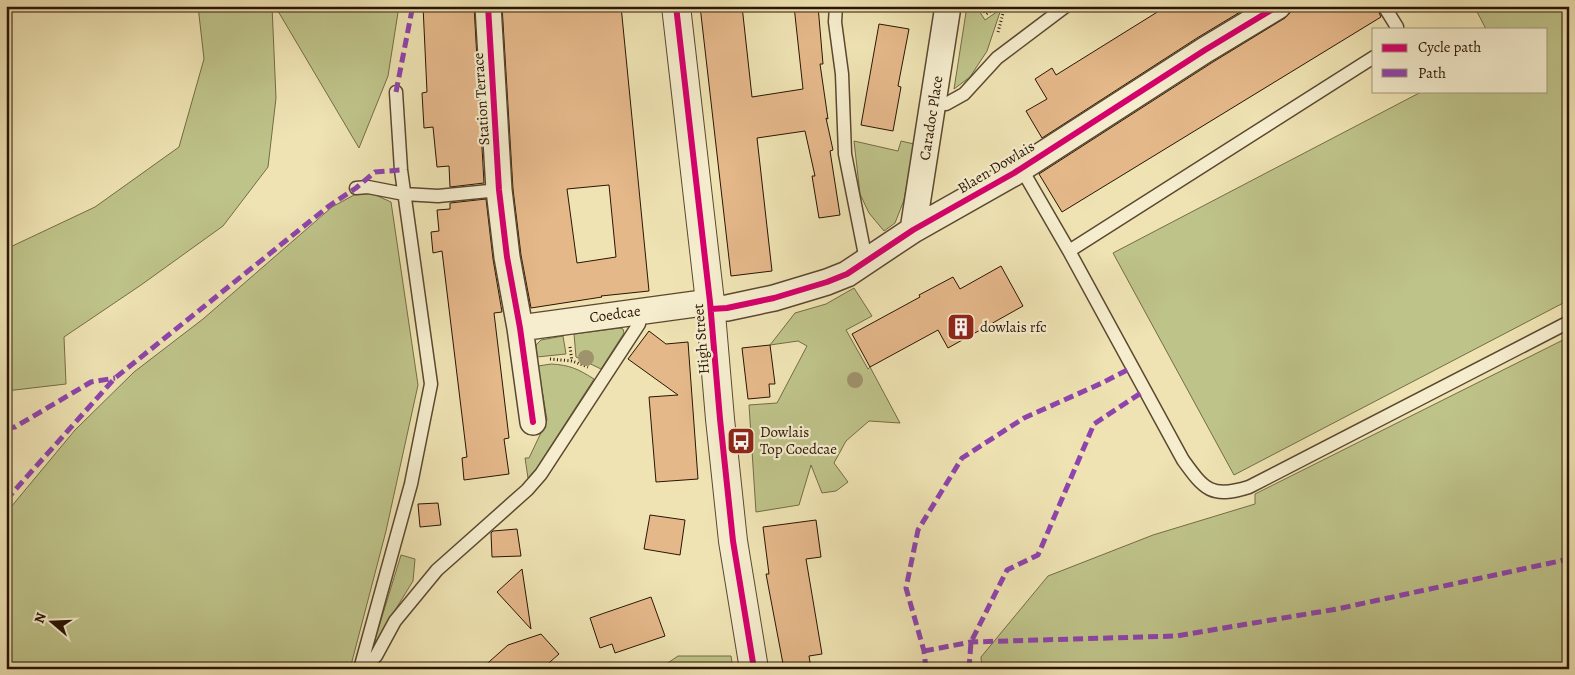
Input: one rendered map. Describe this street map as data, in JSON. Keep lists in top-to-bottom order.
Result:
{
  "streets": {
    "street": [
      "Station Terrace",
      "Caradoc Place",
      "Blaen Dowlais",
      "Coedcae",
      "High Street"
    ]
  },
  "crossings": [
    ["Station Terrace", "Coedcae"],
    ["Caradoc Place", "Blaen Dowlais"],
    ["Blaen Dowlais", "Coedcae"],
    ["Blaen Dowlais", "High Street"],
    ["Coedcae", "High Street"]
  ],
  "places": {
    "building": ["dowlais rfc"],
    "bus stop": ["Dowlais Top Coedcae"]
  },
  "legend": ["Cycle path", "Path"],
  "north": "left"
}
